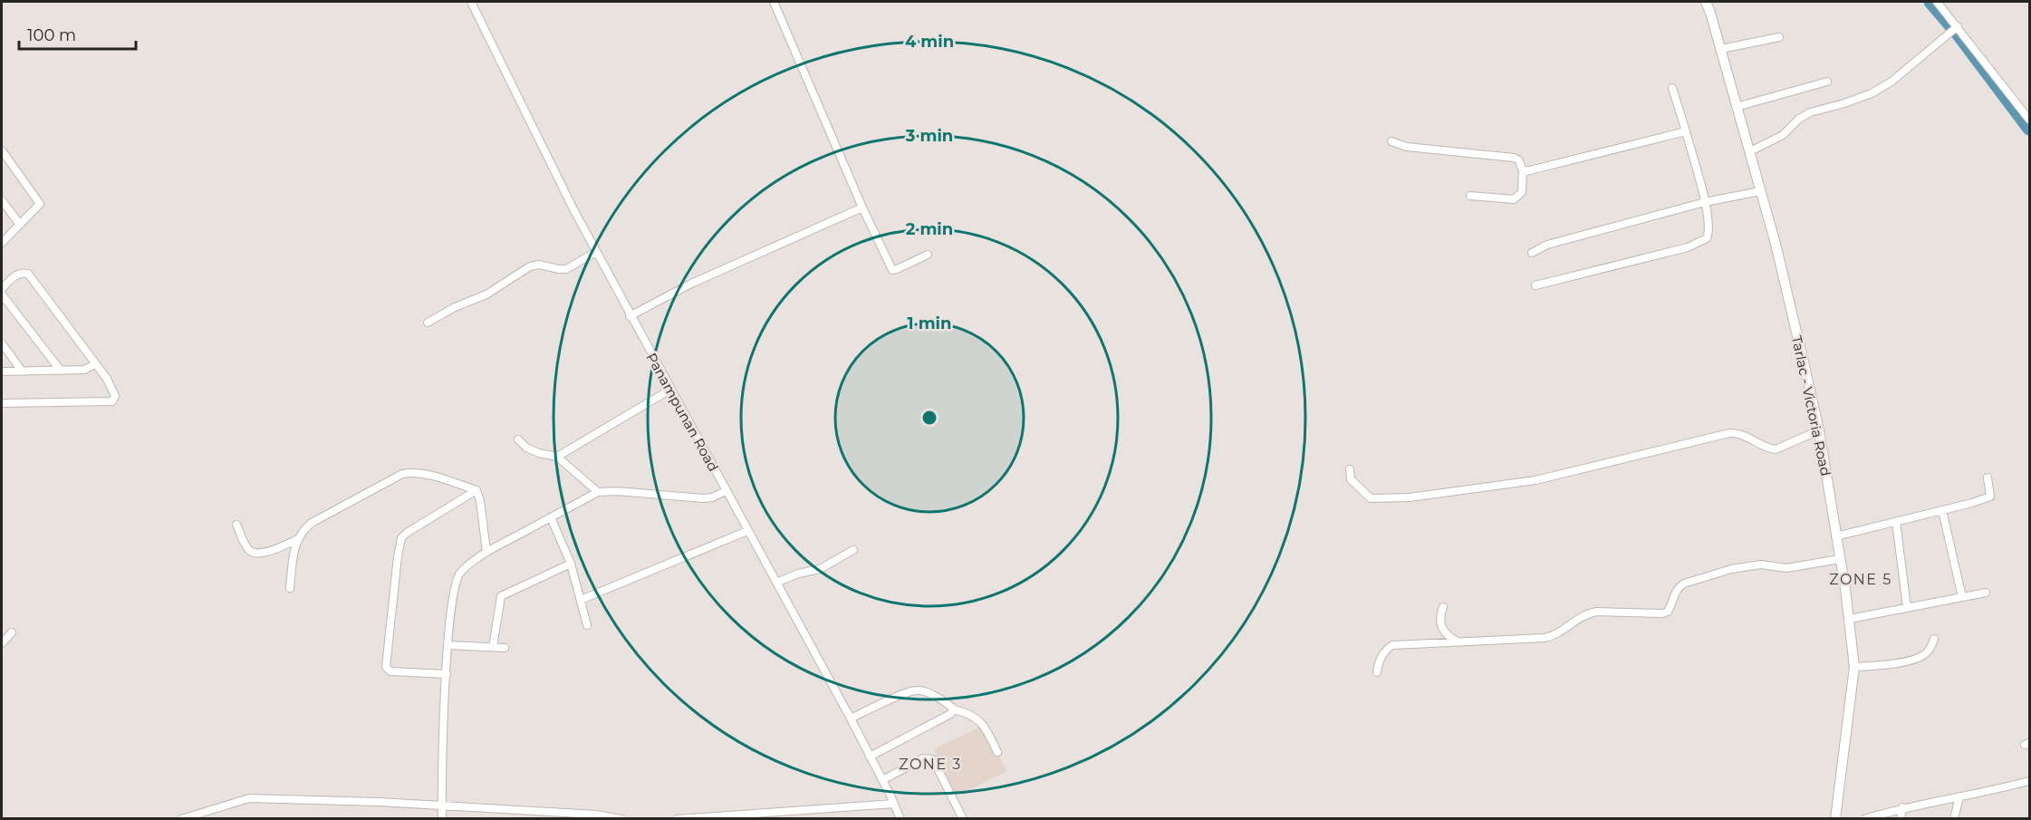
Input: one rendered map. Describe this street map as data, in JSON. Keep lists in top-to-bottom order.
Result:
{
  "streets": {
    "main road": ["Tarlac - Victoria Road"],
    "street": ["Panampunan Road"]
  },
  "districts": ["ZONE 5", "ZONE 3"],
  "scale_bar": "100 m",
  "rings": [
    "4 min",
    "3 min",
    "2 min",
    "1 min"
  ]
}
